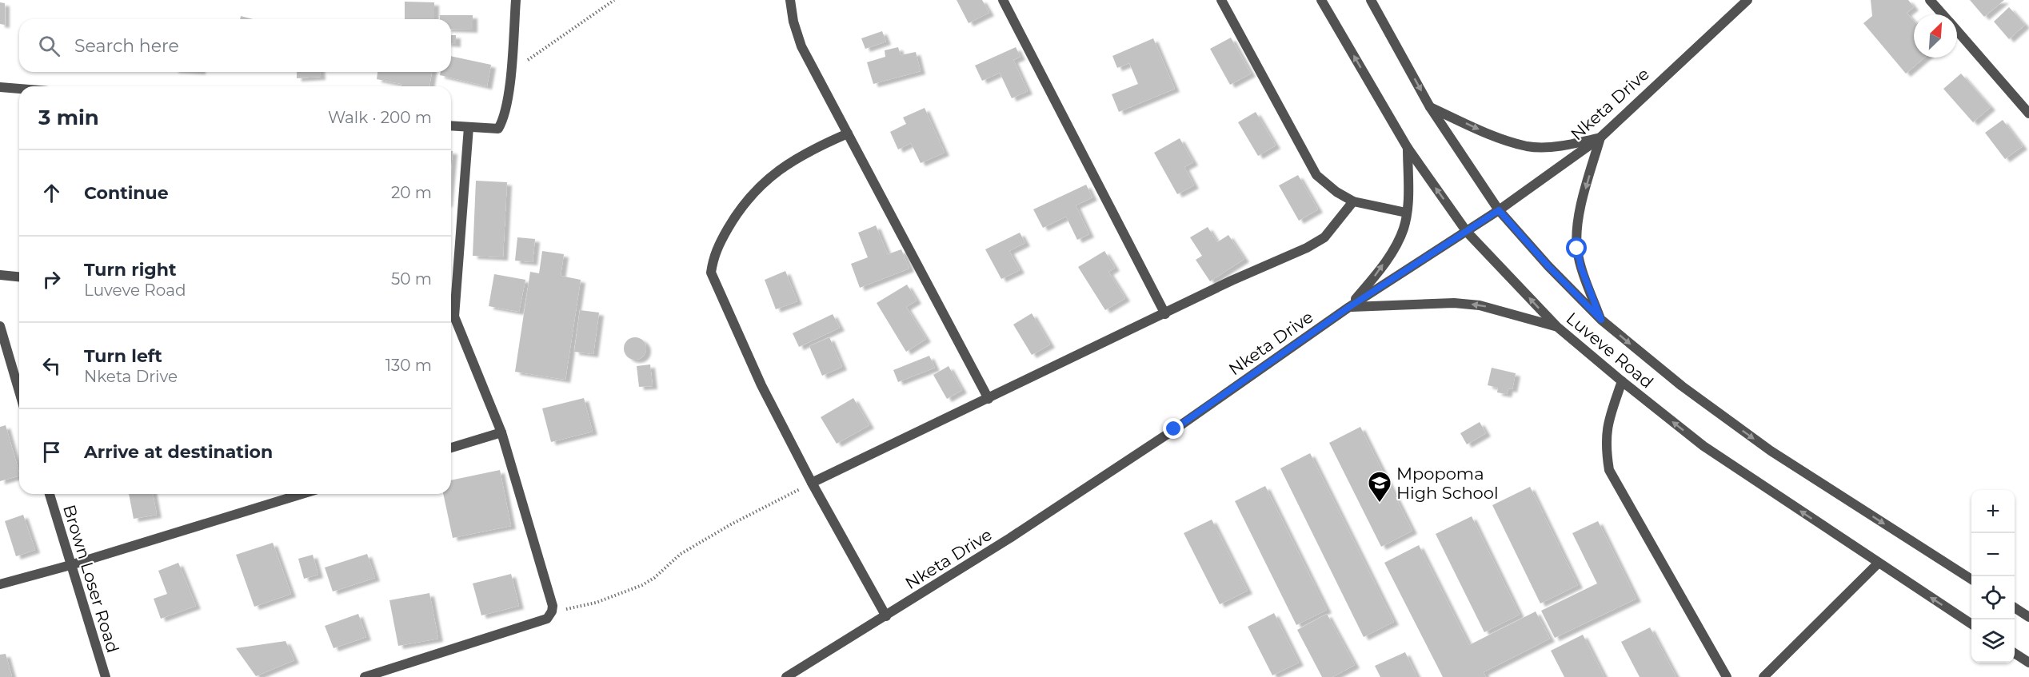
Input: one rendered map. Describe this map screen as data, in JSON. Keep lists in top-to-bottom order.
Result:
{
  "streets": {
    "street": ["Nketa Drive", "Luveve Road", "Brown Loser Road"]
  },
  "crossings": [
    ["Nketa Drive", "Luveve Road"]
  ],
  "places": {
    "school or university": ["Mpopoma High School"]
  },
  "north": "top right",
  "page": {
    "search": "Search here",
    "heading": ["3 min", "Walk · 200 m"],
    "list": [
      ["Continue", "20 m"],
      ["Turn right", "Luveve Road", "50 m"],
      ["Turn left", "Nketa Drive", "130 m"],
      "Arrive at destination"
    ],
    "map_buttons": ["+", "−"]
  }
}
